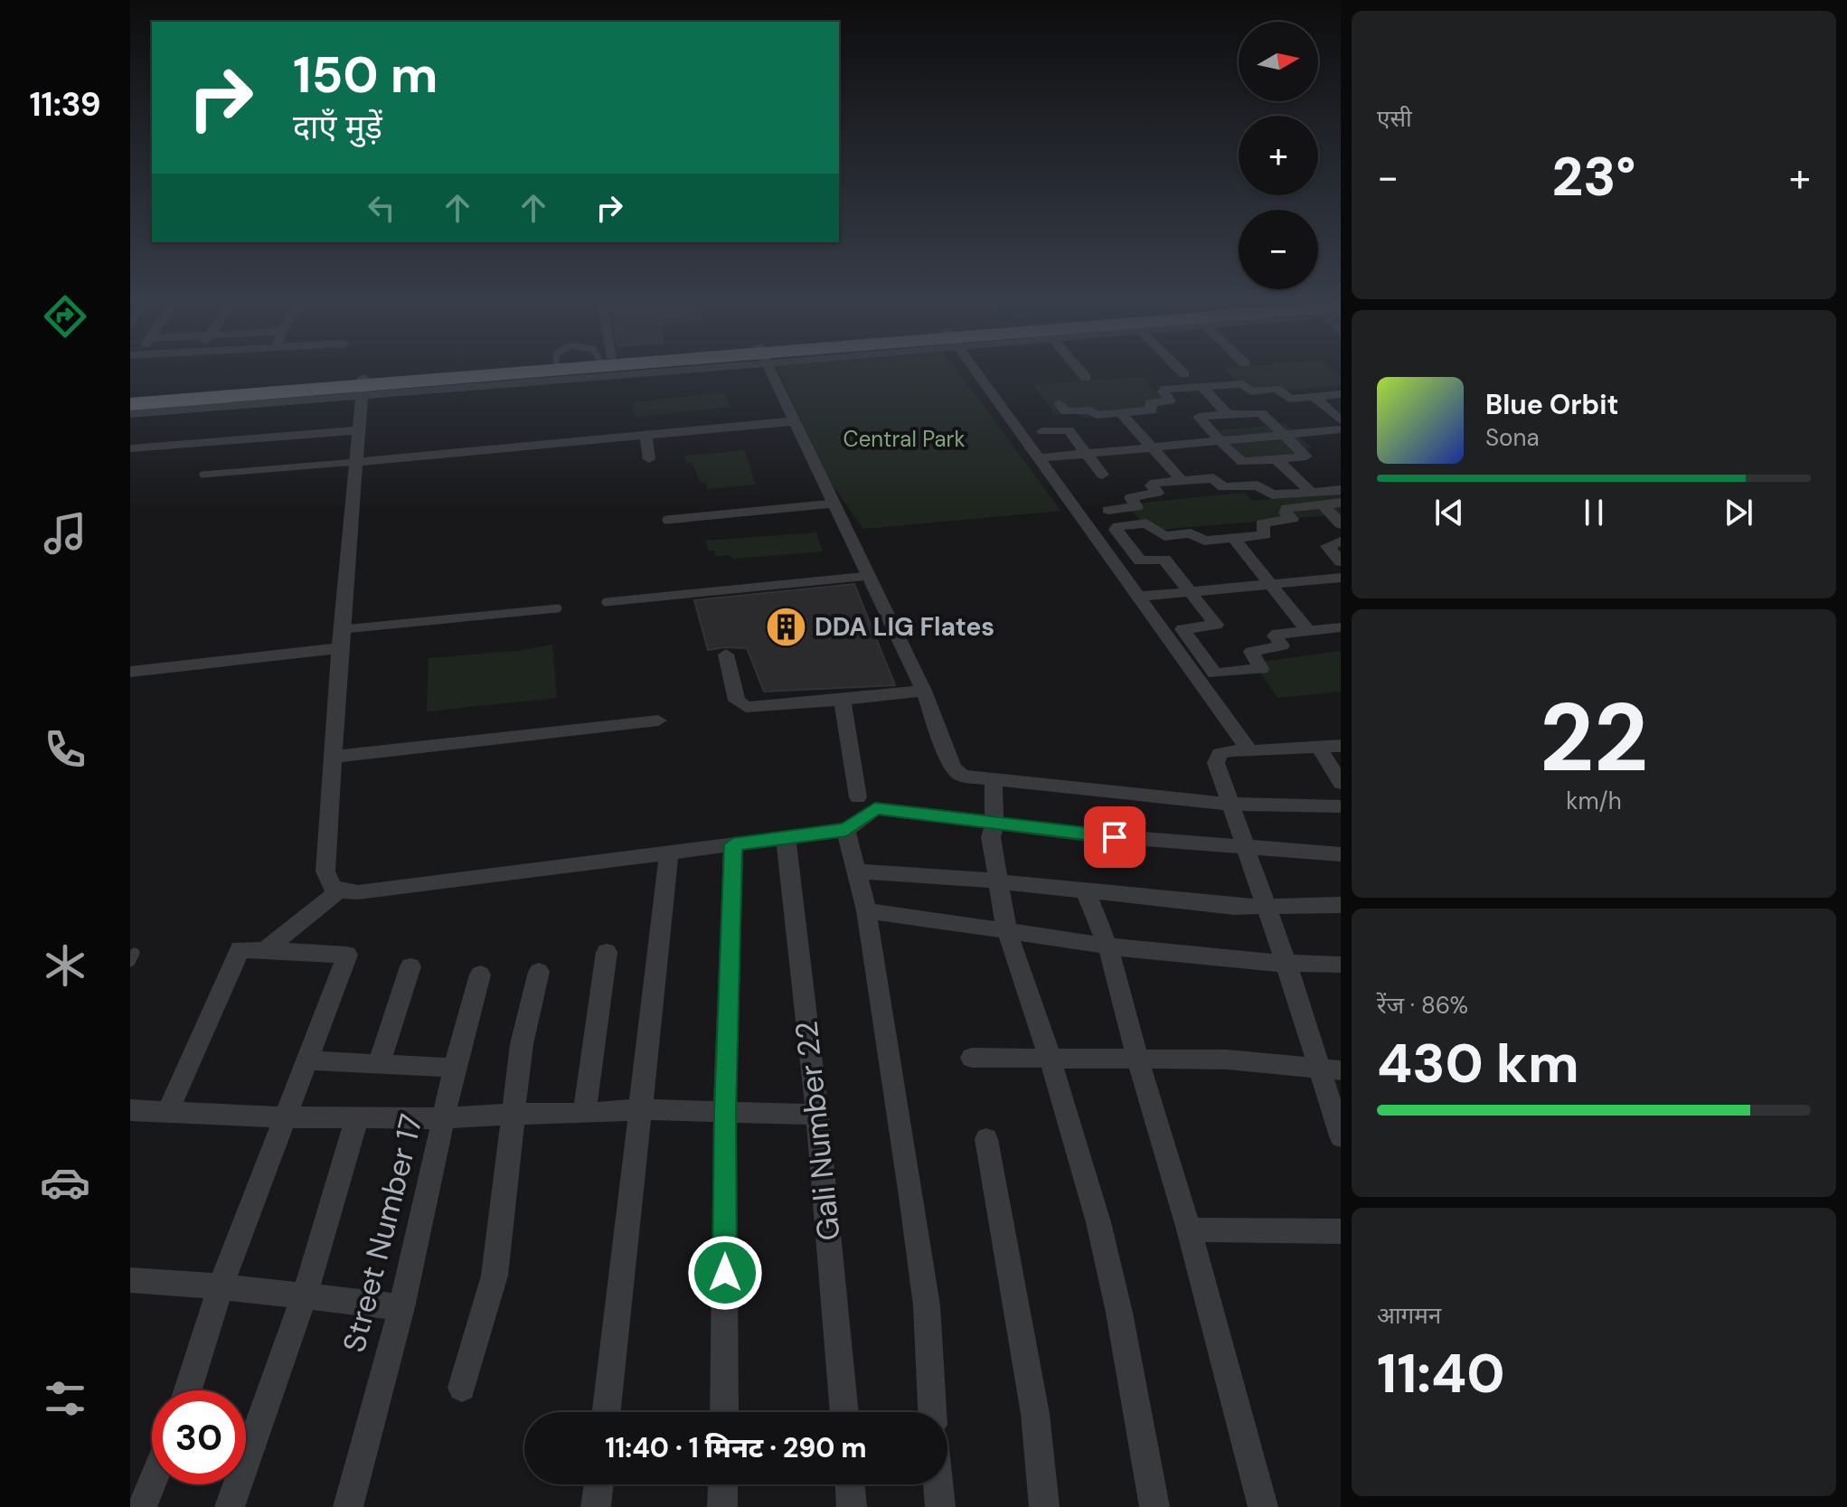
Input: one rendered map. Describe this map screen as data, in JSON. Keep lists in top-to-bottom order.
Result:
{
  "streets": {
    "street": ["Gali Number 22", "Street Number 17"]
  },
  "parks": ["Central Park"],
  "places": {
    "building": ["DDA LIG Flates"]
  },
  "north": "right",
  "page": {
    "tabs": "11:39",
    "tile": [
      "एसी",
      ["22", "km/h"],
      ["रेंज · 86%", "430 km"],
      ["आगमन", "11:40"]
    ],
    "map_buttons": ["+", "−"],
    "turn": ["150 m", "दाएँ मुड़ें"],
    "heat": ["−", "23°", "+"],
    "song": ["Blue Orbit", "Sona"],
    "limit": "30",
    "trip": "11:40 · 1 मिनट · 290 m"
  }
}
